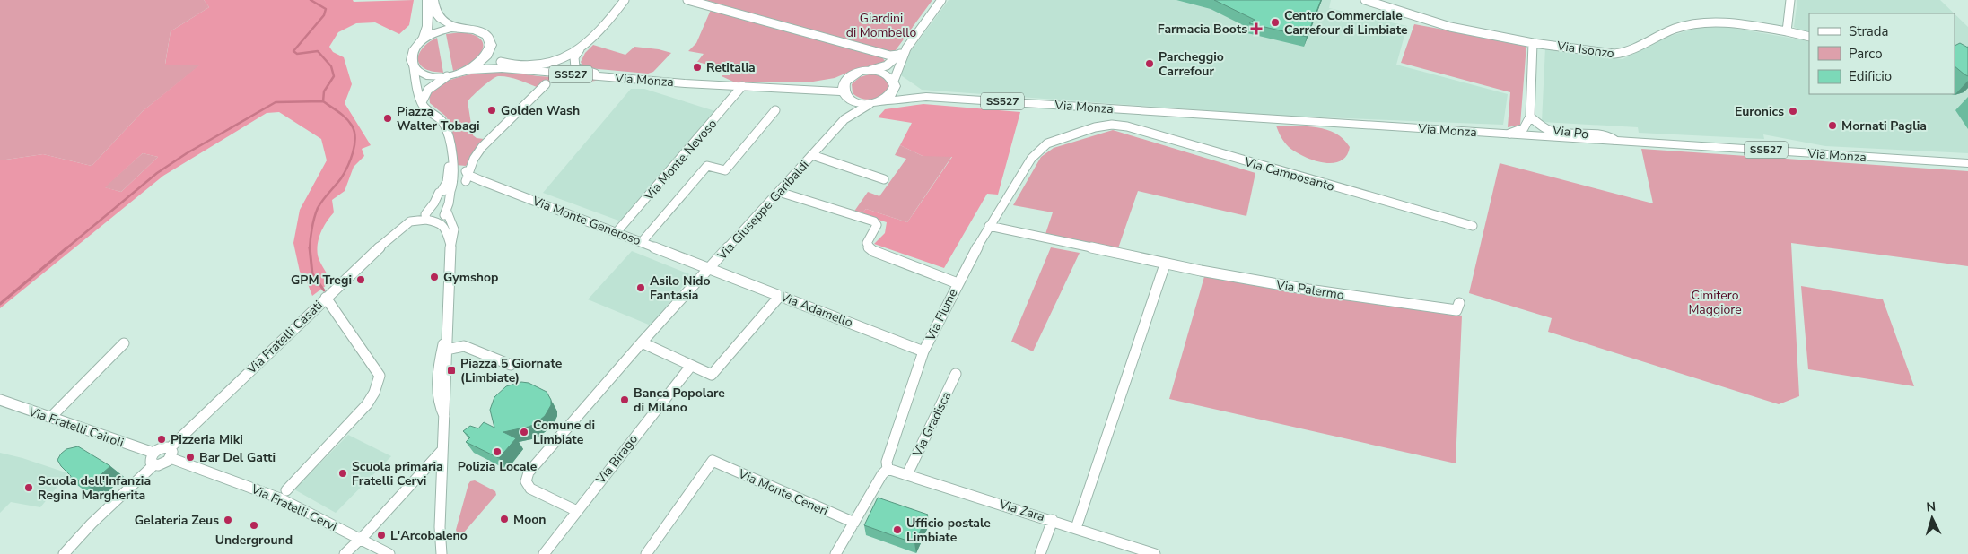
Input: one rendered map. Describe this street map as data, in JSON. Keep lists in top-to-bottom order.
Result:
{
  "streets": {
    "main road": ["SS527", "Via Monza"],
    "street": [
      "Via Isonzo",
      "Via Po",
      "Via Monte Nevoso",
      "Via Camposanto",
      "Via Giuseppe Garibaldi",
      "Via Monte Generoso",
      "Via Palermo",
      "Via Adamello",
      "Via Fiume",
      "Via Fratelli Casati",
      "Via Gradisca",
      "Via Fratelli Cairoli",
      "Via Birago",
      "Via Monte Ceneri",
      "Via Fratelli Cervi",
      "Via Zara"
    ]
  },
  "crossings": [
    ["SS527", "Via Monza"],
    ["Via Monza", "Via Po"],
    ["Via Monza", "Via Monte Nevoso"],
    ["Via Monza", "Via Giuseppe Garibaldi"],
    ["Via Monte Nevoso", "Via Monte Generoso"],
    ["Via Camposanto", "Via Fiume"],
    ["Via Giuseppe Garibaldi", "Via Monte Generoso"],
    ["Via Giuseppe Garibaldi", "Via Adamello"],
    ["Via Giuseppe Garibaldi", "Via Birago"],
    ["Via Monte Generoso", "Via Adamello"],
    ["Via Palermo", "Via Fiume"],
    ["Via Adamello", "Via Fiume"],
    ["Via Fiume", "Via Monte Ceneri"],
    ["Via Fiume", "Via Zara"],
    ["Via Fratelli Casati", "Via Fratelli Cervi"],
    ["Via Gradisca", "Via Zara"]
  ],
  "parks": ["Giardini di Mombello", "Cimitero Maggiore"],
  "places": {
    "other": [
      "Centro Commerciale Carrefour di Limbiate",
      "Parcheggio Carrefour",
      "Retitalia",
      "Golden Wash",
      "Euronics",
      "Piazza Walter Tobagi",
      "Mornati Paglia",
      "Gymshop",
      "GPM Tregi",
      "Asilo Nido Fantasia",
      "Banca Popolare di Milano",
      "Comune di Limbiate",
      "Pizzeria Miki",
      "Polizia Locale",
      "Bar Del Gatti",
      "Scuola primaria Fratelli Cervi",
      "Scuola dell'Infanzia Regina Margherita",
      "Moon",
      "Gelateria Zeus",
      "Underground",
      "Ufficio postale Limbiate",
      "L'Arcobaleno"
    ],
    "health": ["Farmacia Boots"],
    "transit": ["Piazza 5 Giornate (Limbiate)"]
  },
  "legend": ["Strada", "Parco", "Edificio"],
  "north": "top"
}
